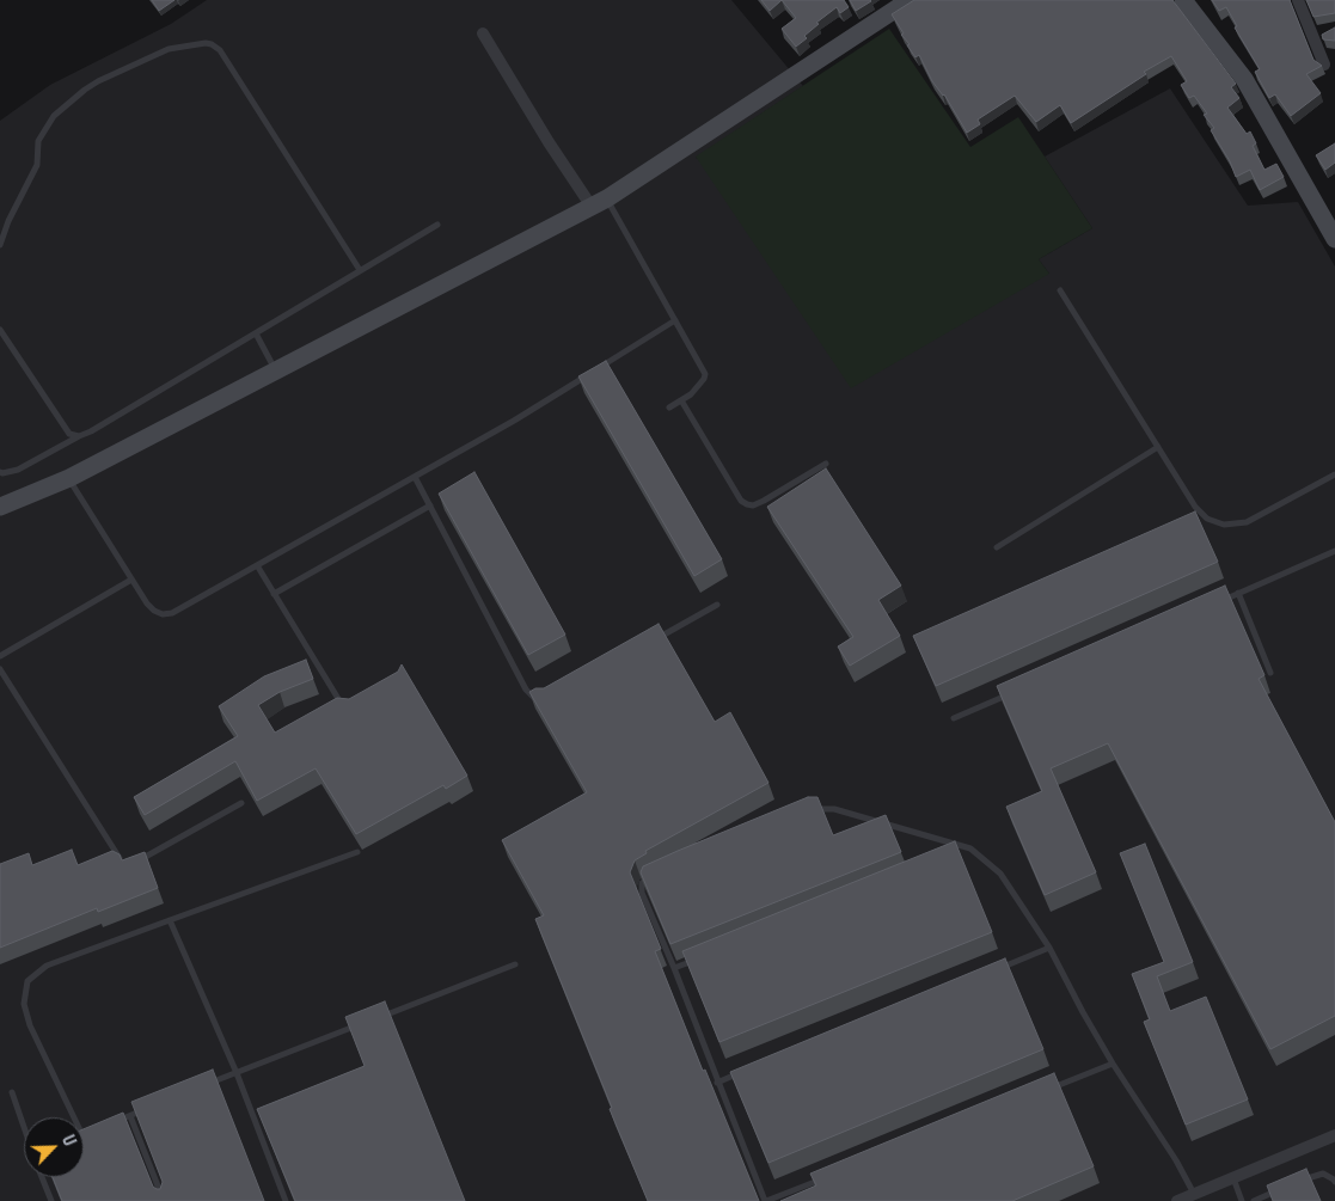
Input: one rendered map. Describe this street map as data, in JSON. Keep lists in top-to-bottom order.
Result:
{
  "north": "top right"
}
